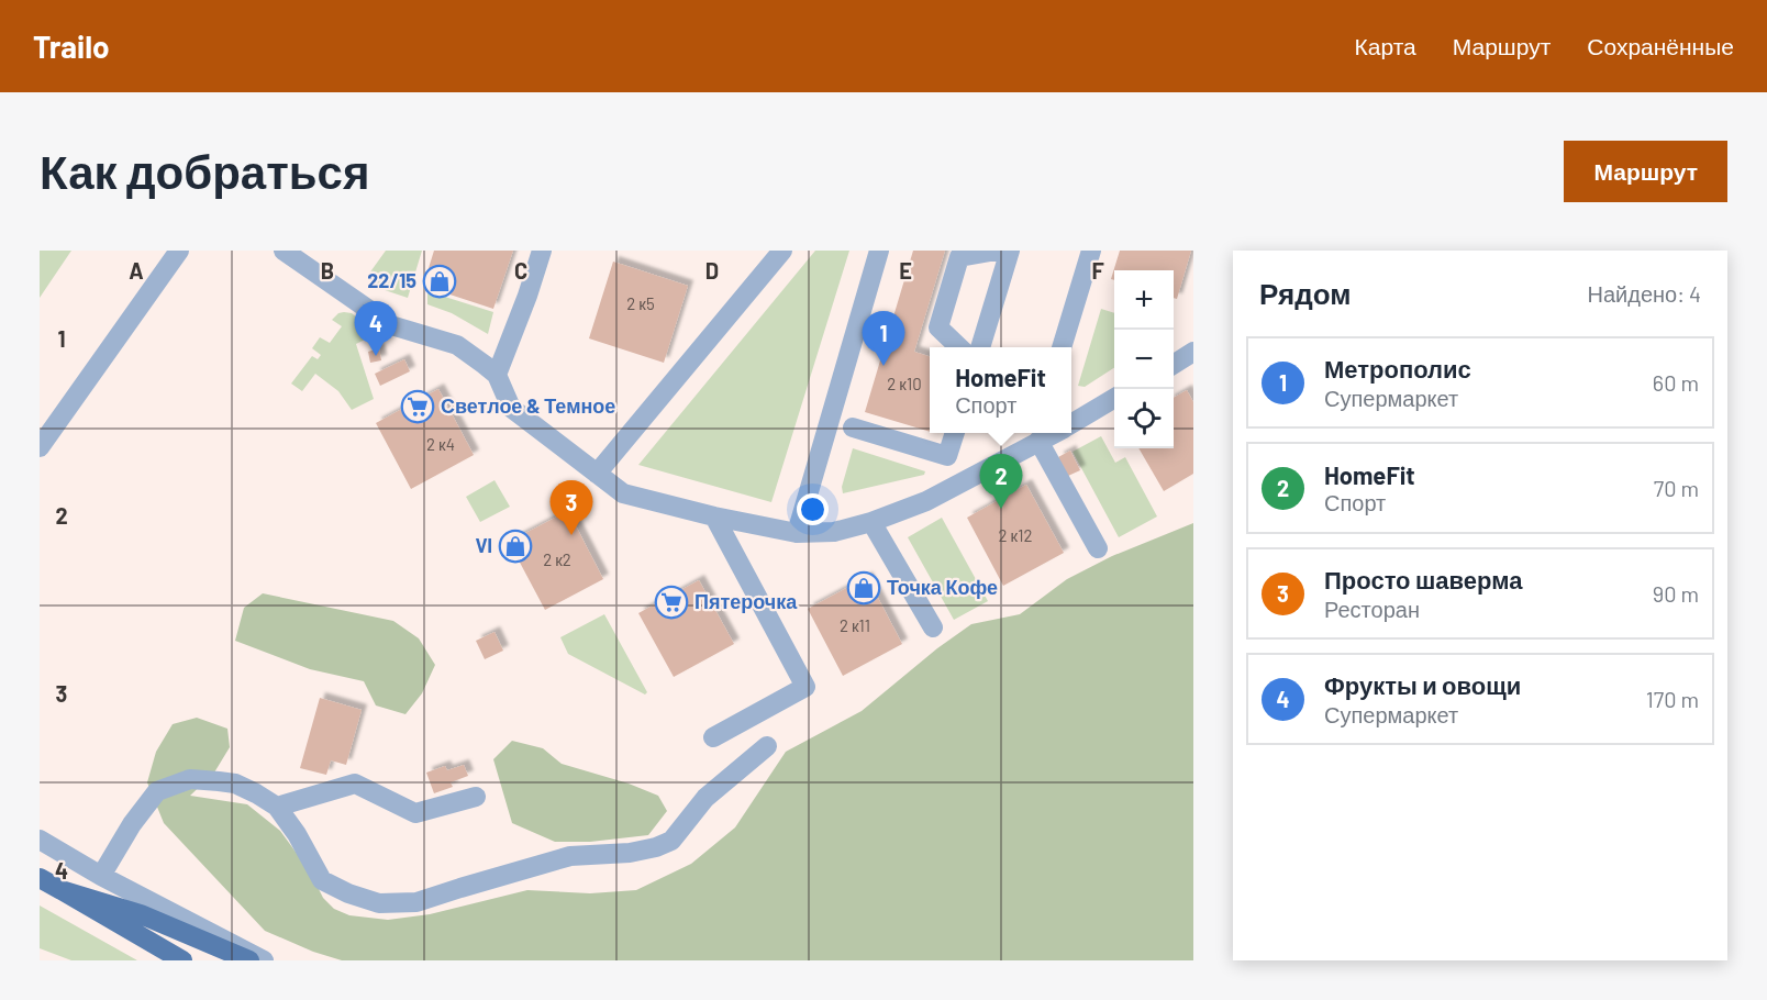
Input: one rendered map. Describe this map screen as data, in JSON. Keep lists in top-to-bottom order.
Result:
{
  "places": {
    "shop": ["22/15", "Vl", "Точка Кофе"],
    "supermarket": ["Светлое & Темное", "Пятерочка"]
  },
  "house_numbers": [
    "2 к5",
    "2 к10",
    "2 к4",
    "2 к12",
    "2 к2",
    "2 к11"
  ],
  "page": {
    "header": "Trailo",
    "nav": ["Карта", "Маршрут", "Сохранённые"],
    "buttons": "Маршрут",
    "title": "Как добраться",
    "heading": ["Рядом", "Найдено: 4"],
    "map_buttons": ["+", "−"],
    "pins": [
      "4",
      "1",
      "2",
      "3"
    ],
    "list": [
      {
        "mark": "1",
        "name": "Метрополис",
        "note": "Супермаркет",
        "value": "60 m"
      },
      {
        "mark": "2",
        "name": "HomeFit",
        "note": "Спорт",
        "value": "70 m"
      },
      {
        "mark": "3",
        "name": "Просто шаверма",
        "note": "Ресторан",
        "value": "90 m"
      },
      {
        "mark": "4",
        "name": "Фрукты и овощи",
        "note": "Супермаркет",
        "value": "170 m"
      }
    ],
    "popup": ["HomeFit", "Спорт"]
  },
  "grid": {
    "columns": [
      "A",
      "B",
      "C",
      "D",
      "E",
      "F"
    ],
    "rows": [
      "1",
      "2",
      "3",
      "4"
    ]
  }
}
